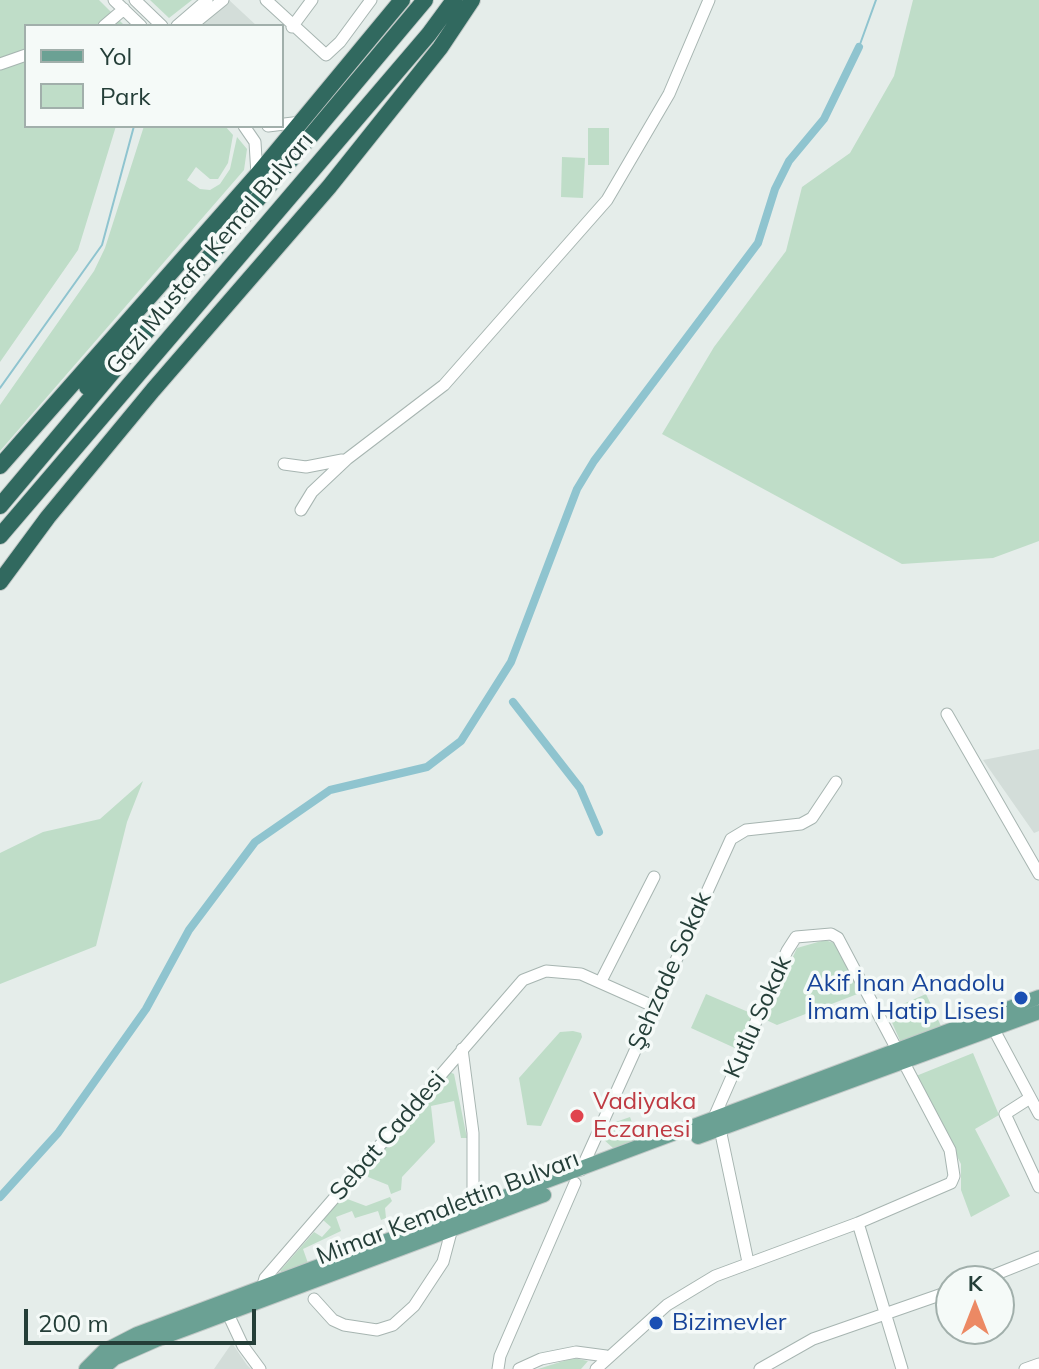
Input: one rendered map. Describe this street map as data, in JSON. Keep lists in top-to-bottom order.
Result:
{
  "streets": {
    "highway": ["Gazi Mustafa Kemal Bulvarı"],
    "main road": ["Mimar Kemalettin Bulvarı"],
    "street": ["Şehzade Sokak", "Kutlu Sokak", "Sebat Caddesi"]
  },
  "places": ["Akif İnan Anadolu İmam Hatip Lisesi", "Vadiyaka Eczanesi", "Bizimevler"],
  "legend": ["Yol", "Park"],
  "scale_bar": "200 m",
  "north": "top"
}
